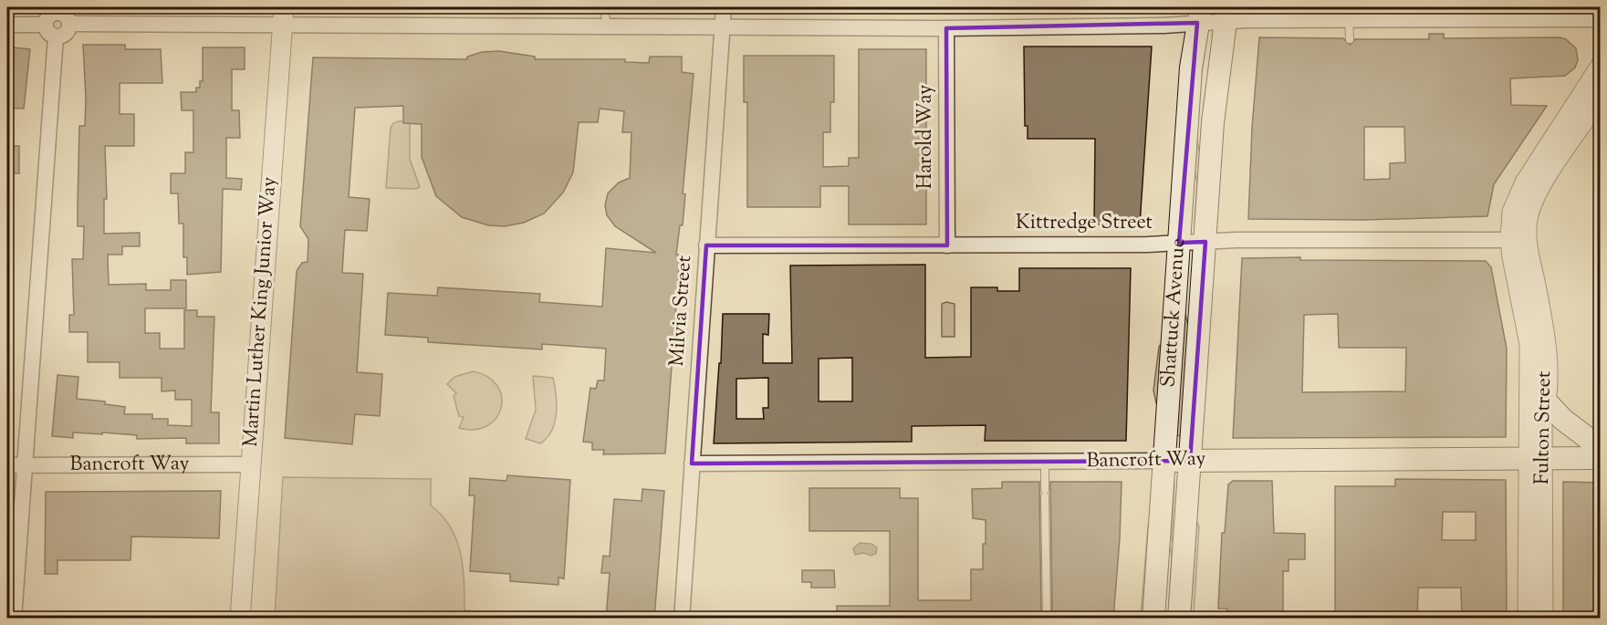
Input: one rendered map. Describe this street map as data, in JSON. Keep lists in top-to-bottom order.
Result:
{
  "streets": {
    "main road": ["Shattuck Avenue", "Bancroft Way"],
    "street": [
      "Harold Way",
      "Kittredge Street",
      "Milvia Street",
      "Martin Luther King Junior Way",
      "Fulton Street"
    ]
  },
  "crossings": [
    ["Harold Way", "Kittredge Street"],
    ["Kittredge Street", "Milvia Street"],
    ["Kittredge Street", "Shattuck Avenue"],
    ["Kittredge Street", "Fulton Street"],
    ["Milvia Street", "Bancroft Way"],
    ["Martin Luther King Junior Way", "Bancroft Way"],
    ["Shattuck Avenue", "Bancroft Way"],
    ["Fulton Street", "Bancroft Way"]
  ]
}
